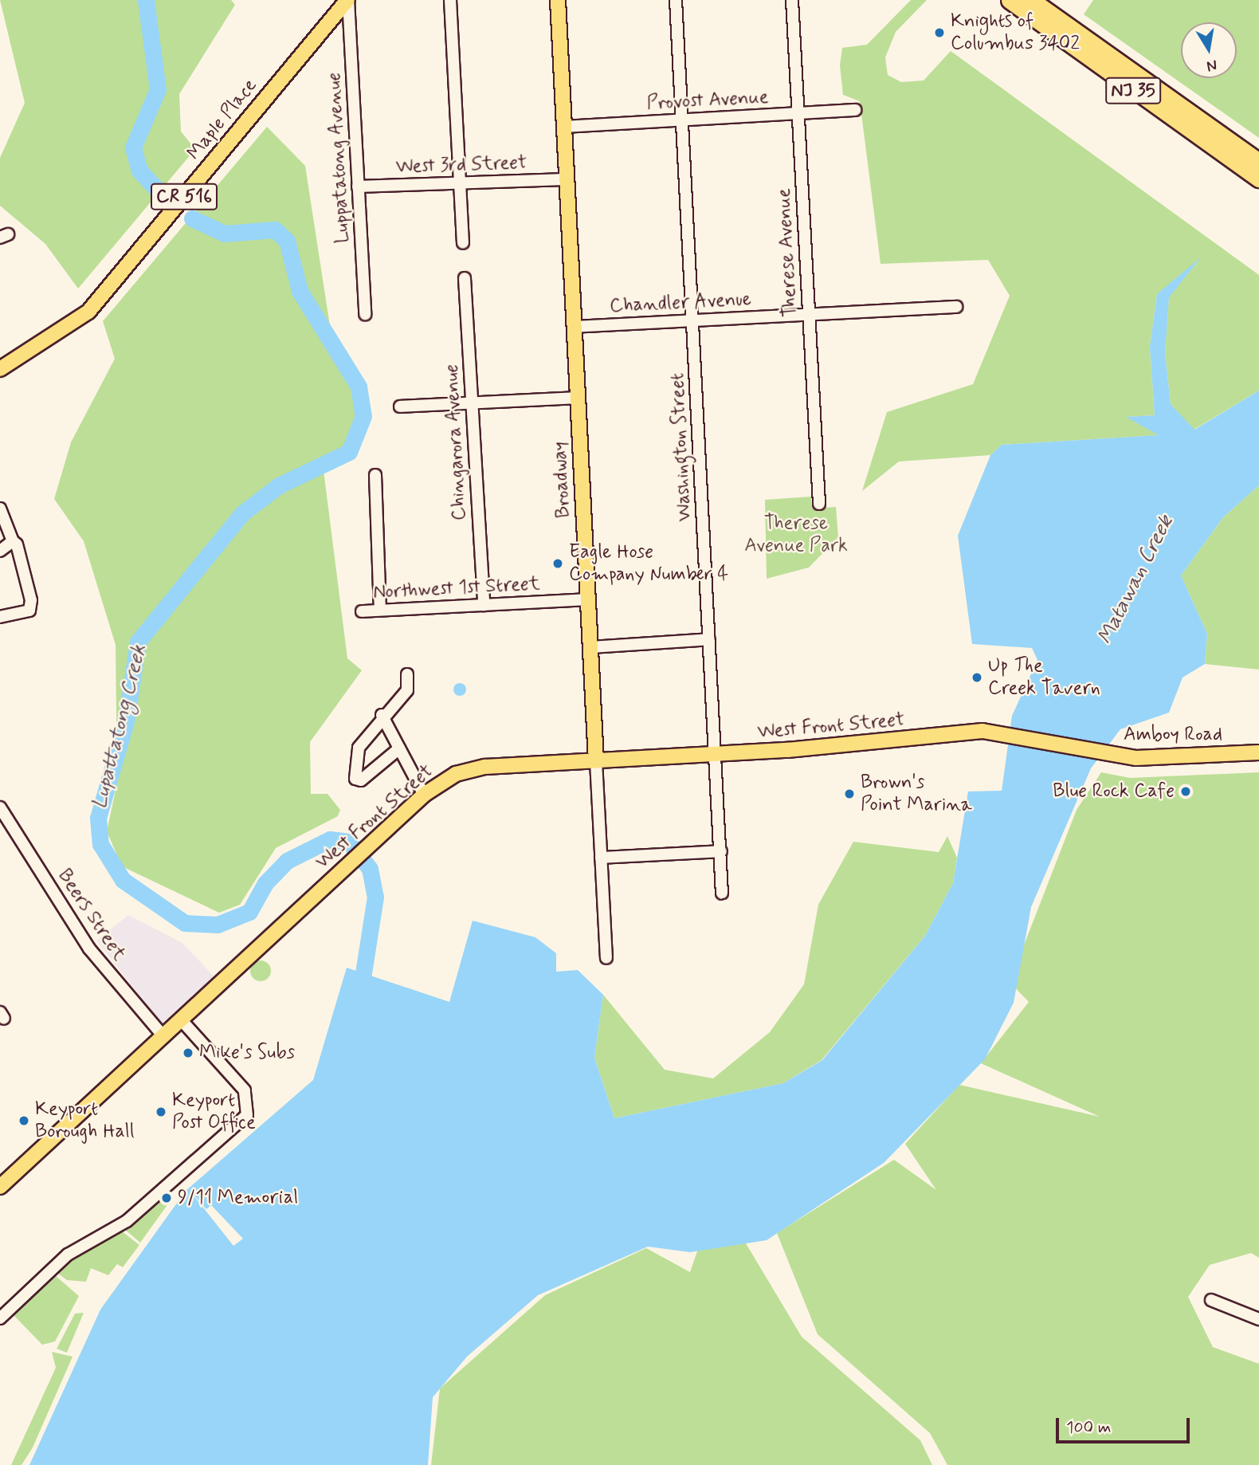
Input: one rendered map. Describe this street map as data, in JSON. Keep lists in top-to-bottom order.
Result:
{
  "streets": {
    "highway": ["NJ 35"],
    "main road": [
      "Maple Place",
      "CR 516",
      "Broadway",
      "West Front Street",
      "Amboy Road"
    ],
    "street": [
      "Provost Avenue",
      "Luppatatong Avenue",
      "West 3rd Street",
      "Therese Avenue",
      "Chandler Avenue",
      "Chingarora Avenue",
      "Washington Street",
      "Northwest 1st Street",
      "Beers Street"
    ]
  },
  "crossings": [
    ["Provost Avenue", "Therese Avenue"],
    ["Provost Avenue", "Washington Street"],
    ["Provost Avenue", "Broadway"],
    ["Maple Place", "Luppatatong Avenue"],
    ["Luppatatong Avenue", "West 3rd Street"],
    ["West 3rd Street", "Broadway"],
    ["Therese Avenue", "Chandler Avenue"],
    ["Chandler Avenue", "Washington Street"],
    ["Chandler Avenue", "Broadway"],
    ["Chingarora Avenue", "Northwest 1st Street"],
    ["Washington Street", "West Front Street"],
    ["Broadway", "Northwest 1st Street"],
    ["Broadway", "West Front Street"],
    ["West Front Street", "Amboy Road"],
    ["West Front Street", "Beers Street"]
  ],
  "water": ["Matawan Creek", "Lupattatong Creek"],
  "parks": ["Therese Avenue Park"],
  "places": [
    "Knights of Columbus 3402",
    "Eagle Hose Company Number 4",
    "Up The Creek Tavern",
    "Blue Rock Cafe",
    "Brown's Point Marina",
    "Mike's Subs",
    "Keyport Post Office",
    "Keyport Borough Hall",
    "9/11 Memorial"
  ],
  "scale_bar": "100 m",
  "north": "bottom"
}
